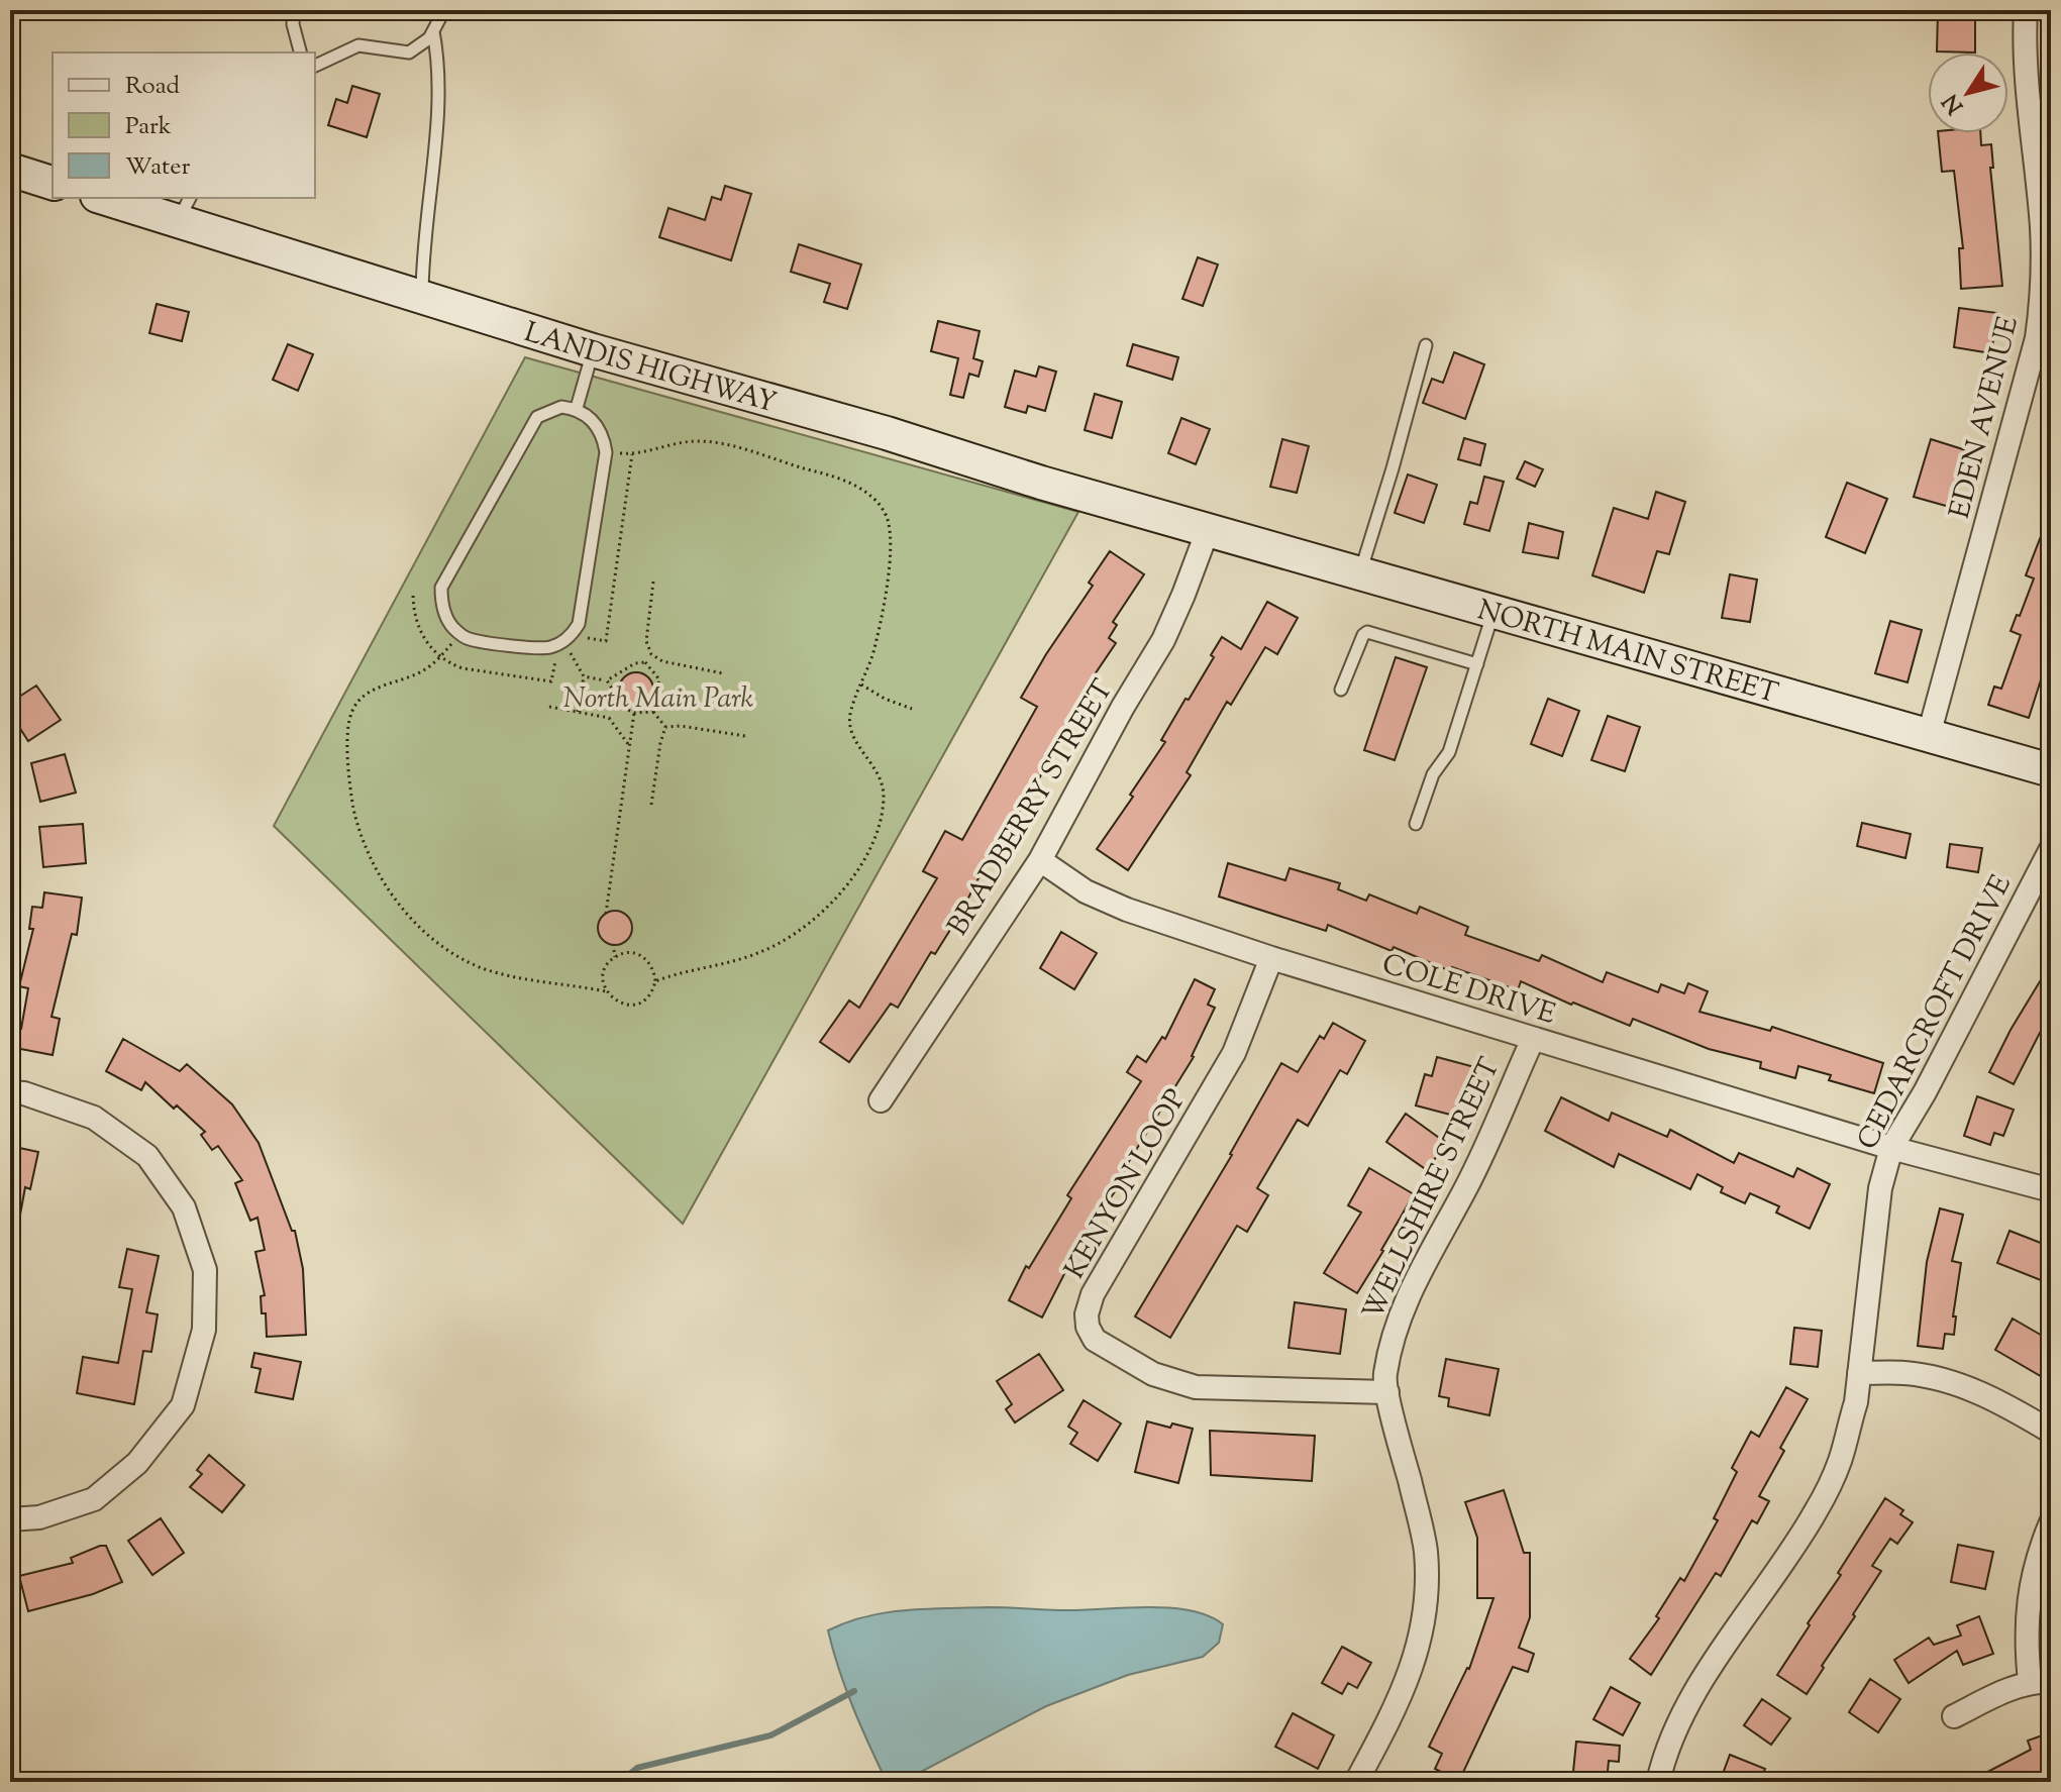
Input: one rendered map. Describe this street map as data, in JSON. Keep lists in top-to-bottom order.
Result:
{
  "streets": {
    "main road": ["LANDIS HIGHWAY", "NORTH MAIN STREET"],
    "street": [
      "EDEN AVENUE",
      "BRADBERRY STREET",
      "COLE DRIVE",
      "CEDARCROFT DRIVE",
      "KENYON LOOP",
      "WELLSHIRE STREET"
    ]
  },
  "crossings": [
    ["LANDIS HIGHWAY", "NORTH MAIN STREET"],
    ["LANDIS HIGHWAY", "BRADBERRY STREET"],
    ["EDEN AVENUE", "NORTH MAIN STREET"],
    ["NORTH MAIN STREET", "BRADBERRY STREET"],
    ["BRADBERRY STREET", "COLE DRIVE"],
    ["COLE DRIVE", "CEDARCROFT DRIVE"],
    ["COLE DRIVE", "KENYON LOOP"],
    ["COLE DRIVE", "WELLSHIRE STREET"],
    ["KENYON LOOP", "WELLSHIRE STREET"]
  ],
  "parks": ["North Main Park"],
  "legend": ["Road", "Park", "Water"],
  "north": "bottom left"
}
